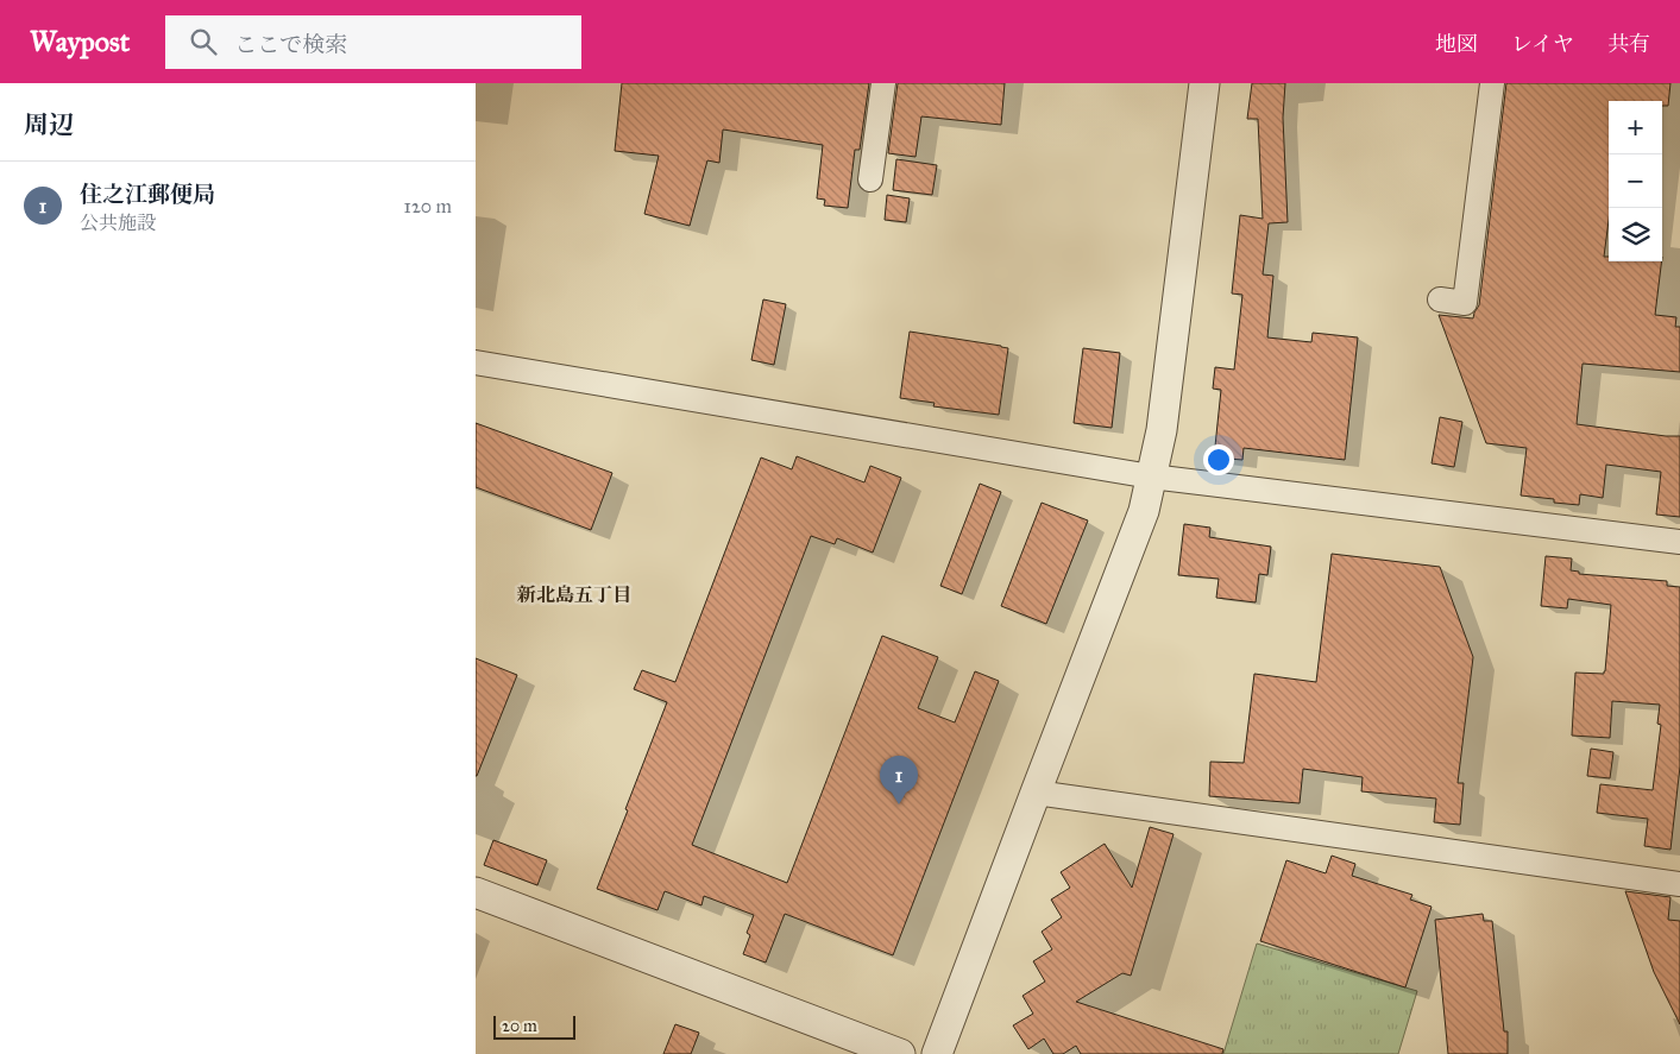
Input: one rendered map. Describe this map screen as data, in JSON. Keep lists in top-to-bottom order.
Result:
{
  "districts": ["新北島五丁目"],
  "scale_bar": "20 m",
  "page": {
    "header": "Waypost",
    "search": "ここで検索",
    "nav": ["地図", "レイヤ", "共有"],
    "heading": "周辺",
    "map_buttons": ["+", "−"],
    "list": [
      {
        "mark": "1",
        "name": "住之江郵便局",
        "note": "公共施設",
        "value": "120 m"
      }
    ],
    "pins": "1",
    "scale": "20 m"
  }
}
